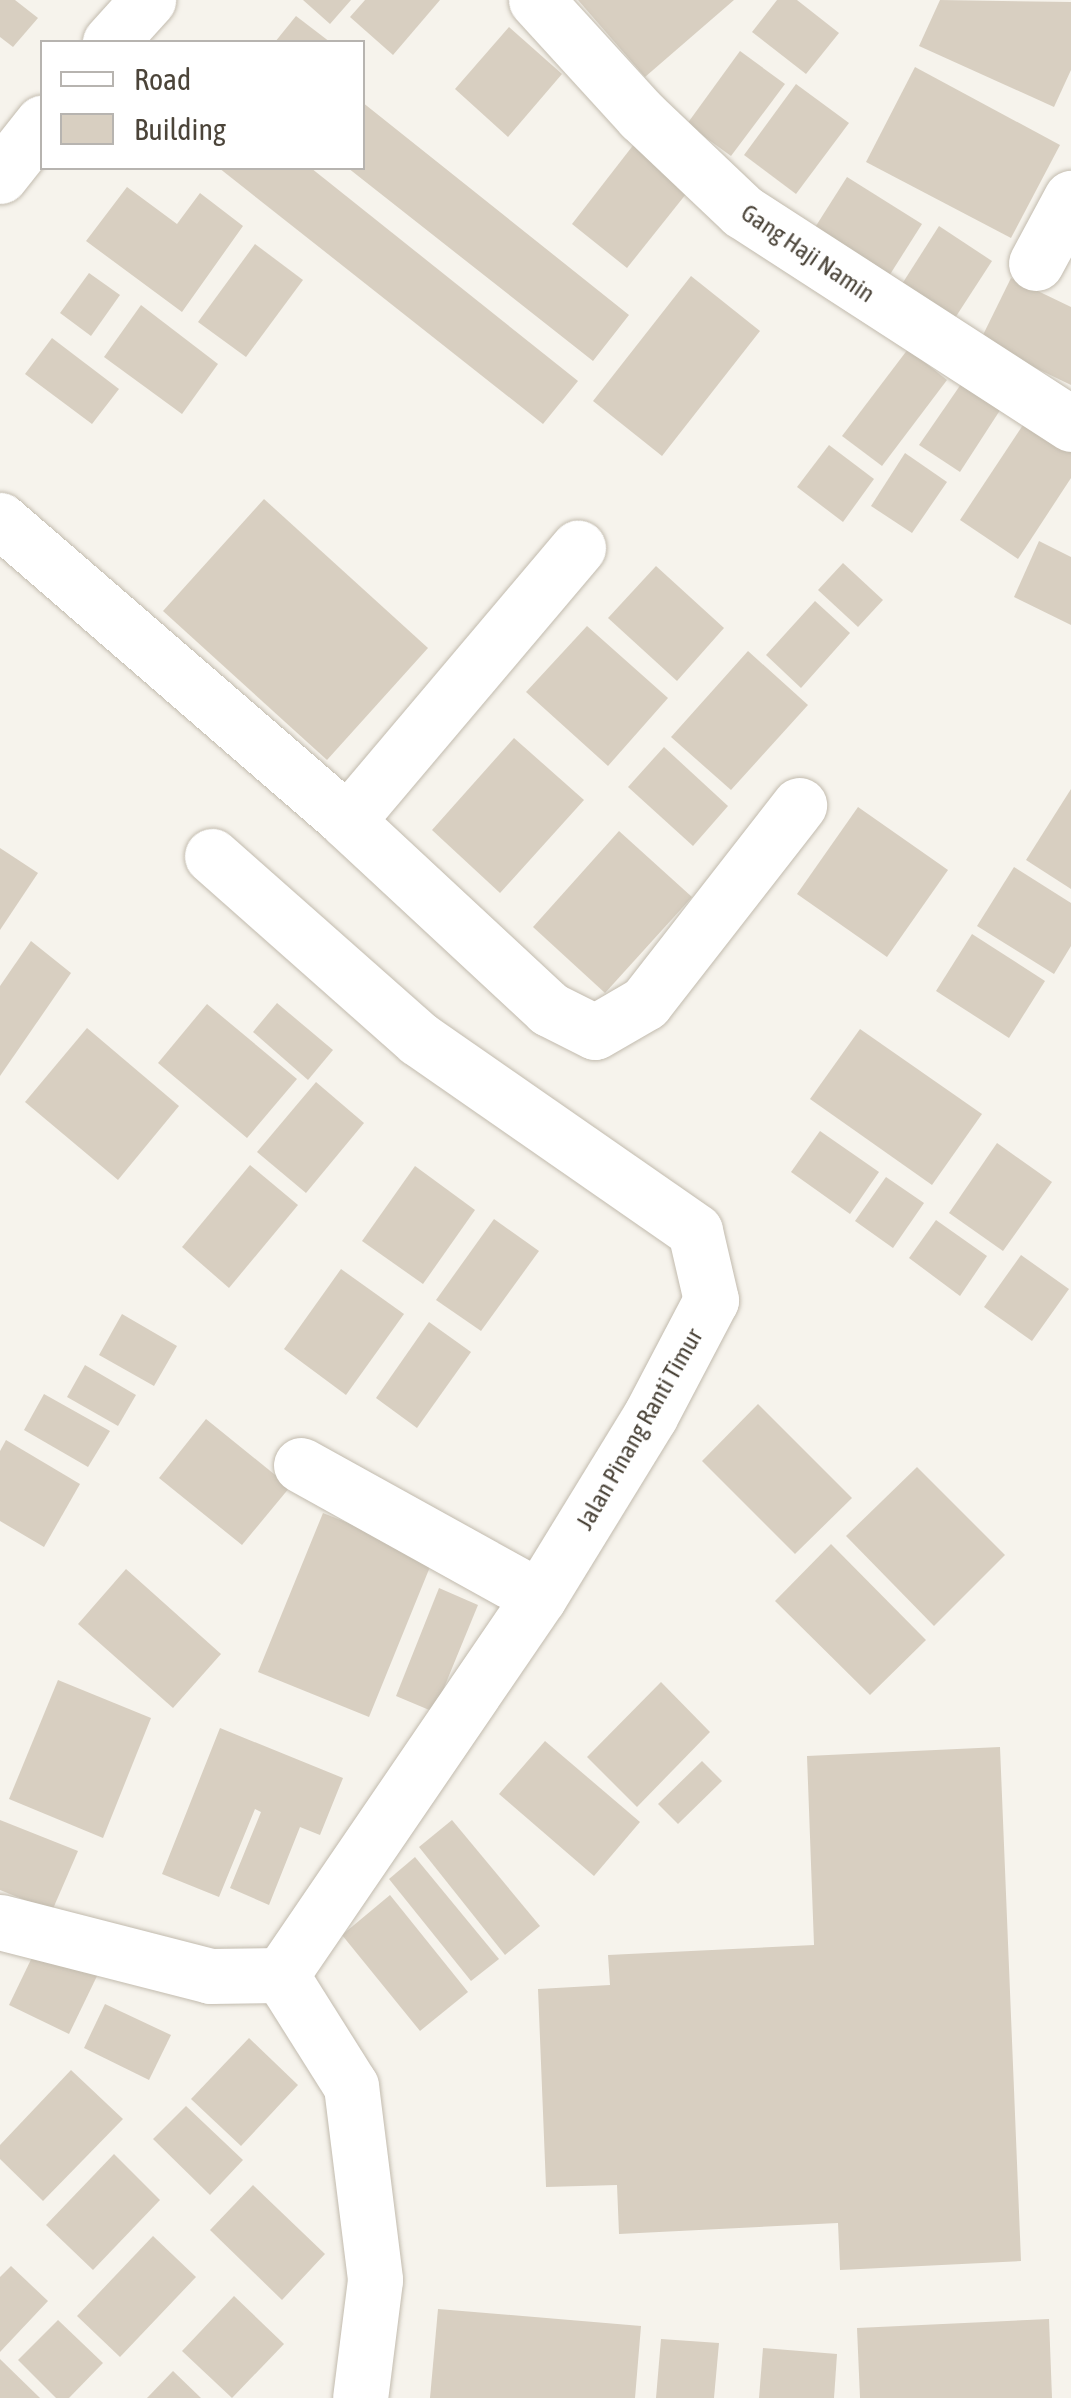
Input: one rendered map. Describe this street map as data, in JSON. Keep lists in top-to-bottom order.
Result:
{
  "streets": {
    "street": ["Gang Haji Namin", "Jalan Pinang Ranti Timur"]
  },
  "legend": ["Road", "Building"]
}
